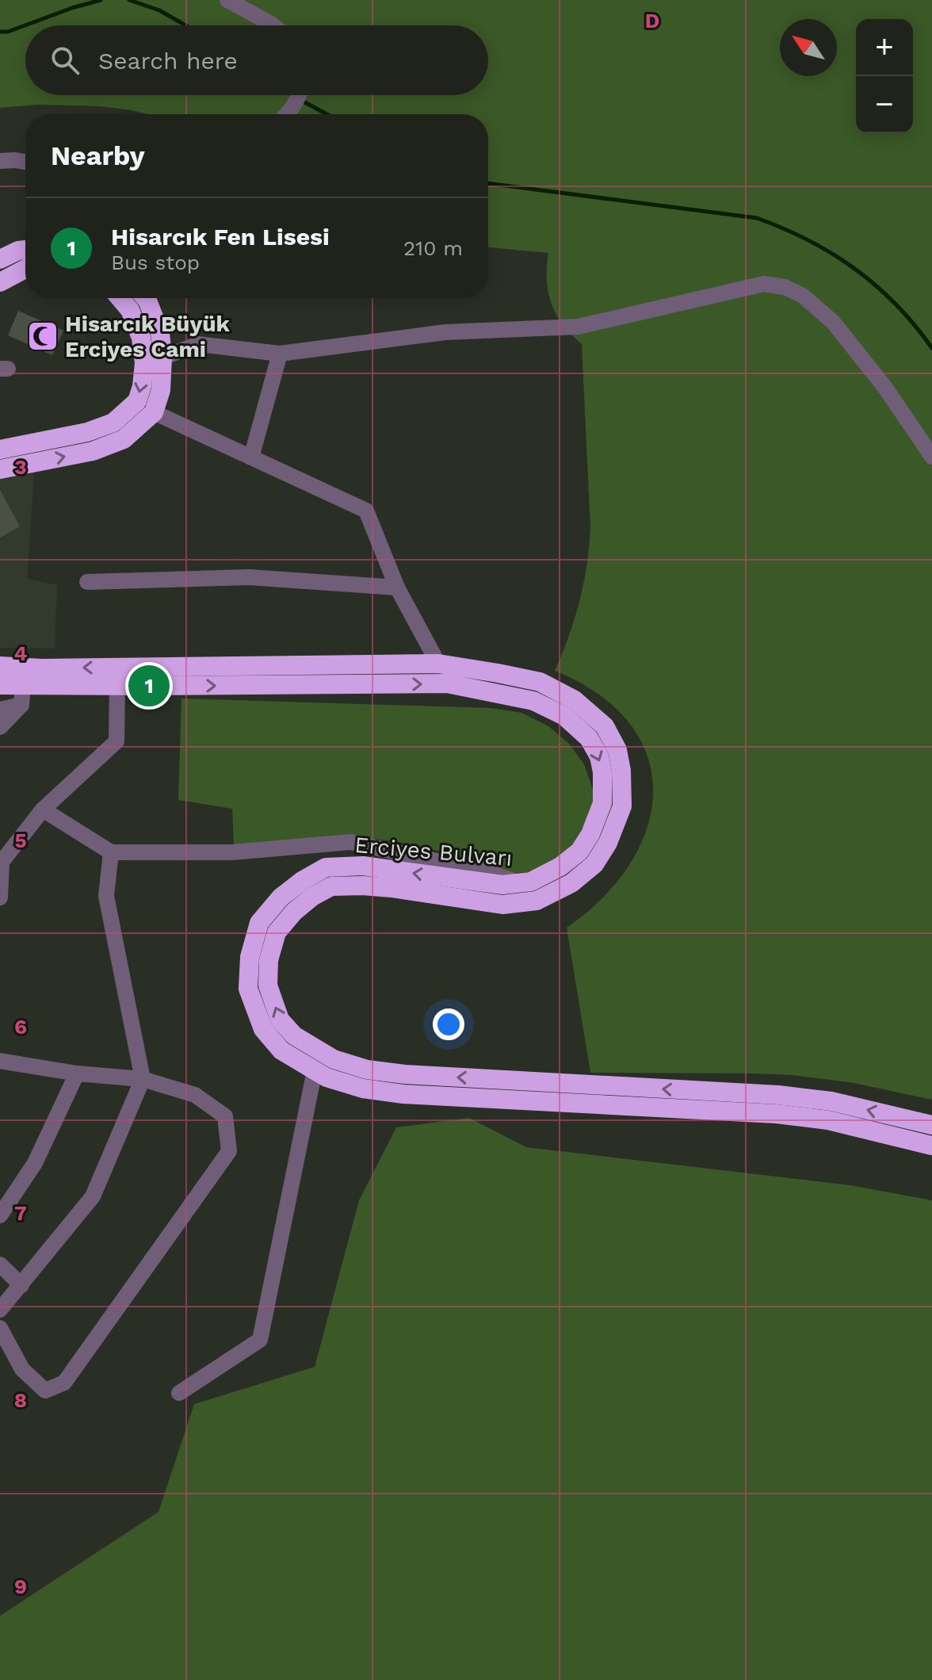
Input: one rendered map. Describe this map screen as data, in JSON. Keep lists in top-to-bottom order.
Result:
{
  "streets": {
    "highway": ["Erciyes Bulvarı"]
  },
  "places": {
    "mosque": ["Hisarcık Büyük Erciyes Cami"]
  },
  "north": "top left",
  "page": {
    "map_buttons": ["+", "−"],
    "search": "Search here",
    "heading": "Nearby",
    "list": [
      {
        "mark": "1",
        "name": "Hisarcık Fen Lisesi",
        "note": "Bus stop",
        "value": "210 m"
      }
    ],
    "pins": "1"
  },
  "grid": {
    "columns": ["D"],
    "rows": [
      "3",
      "4",
      "5",
      "6",
      "7",
      "8",
      "9"
    ]
  }
}
